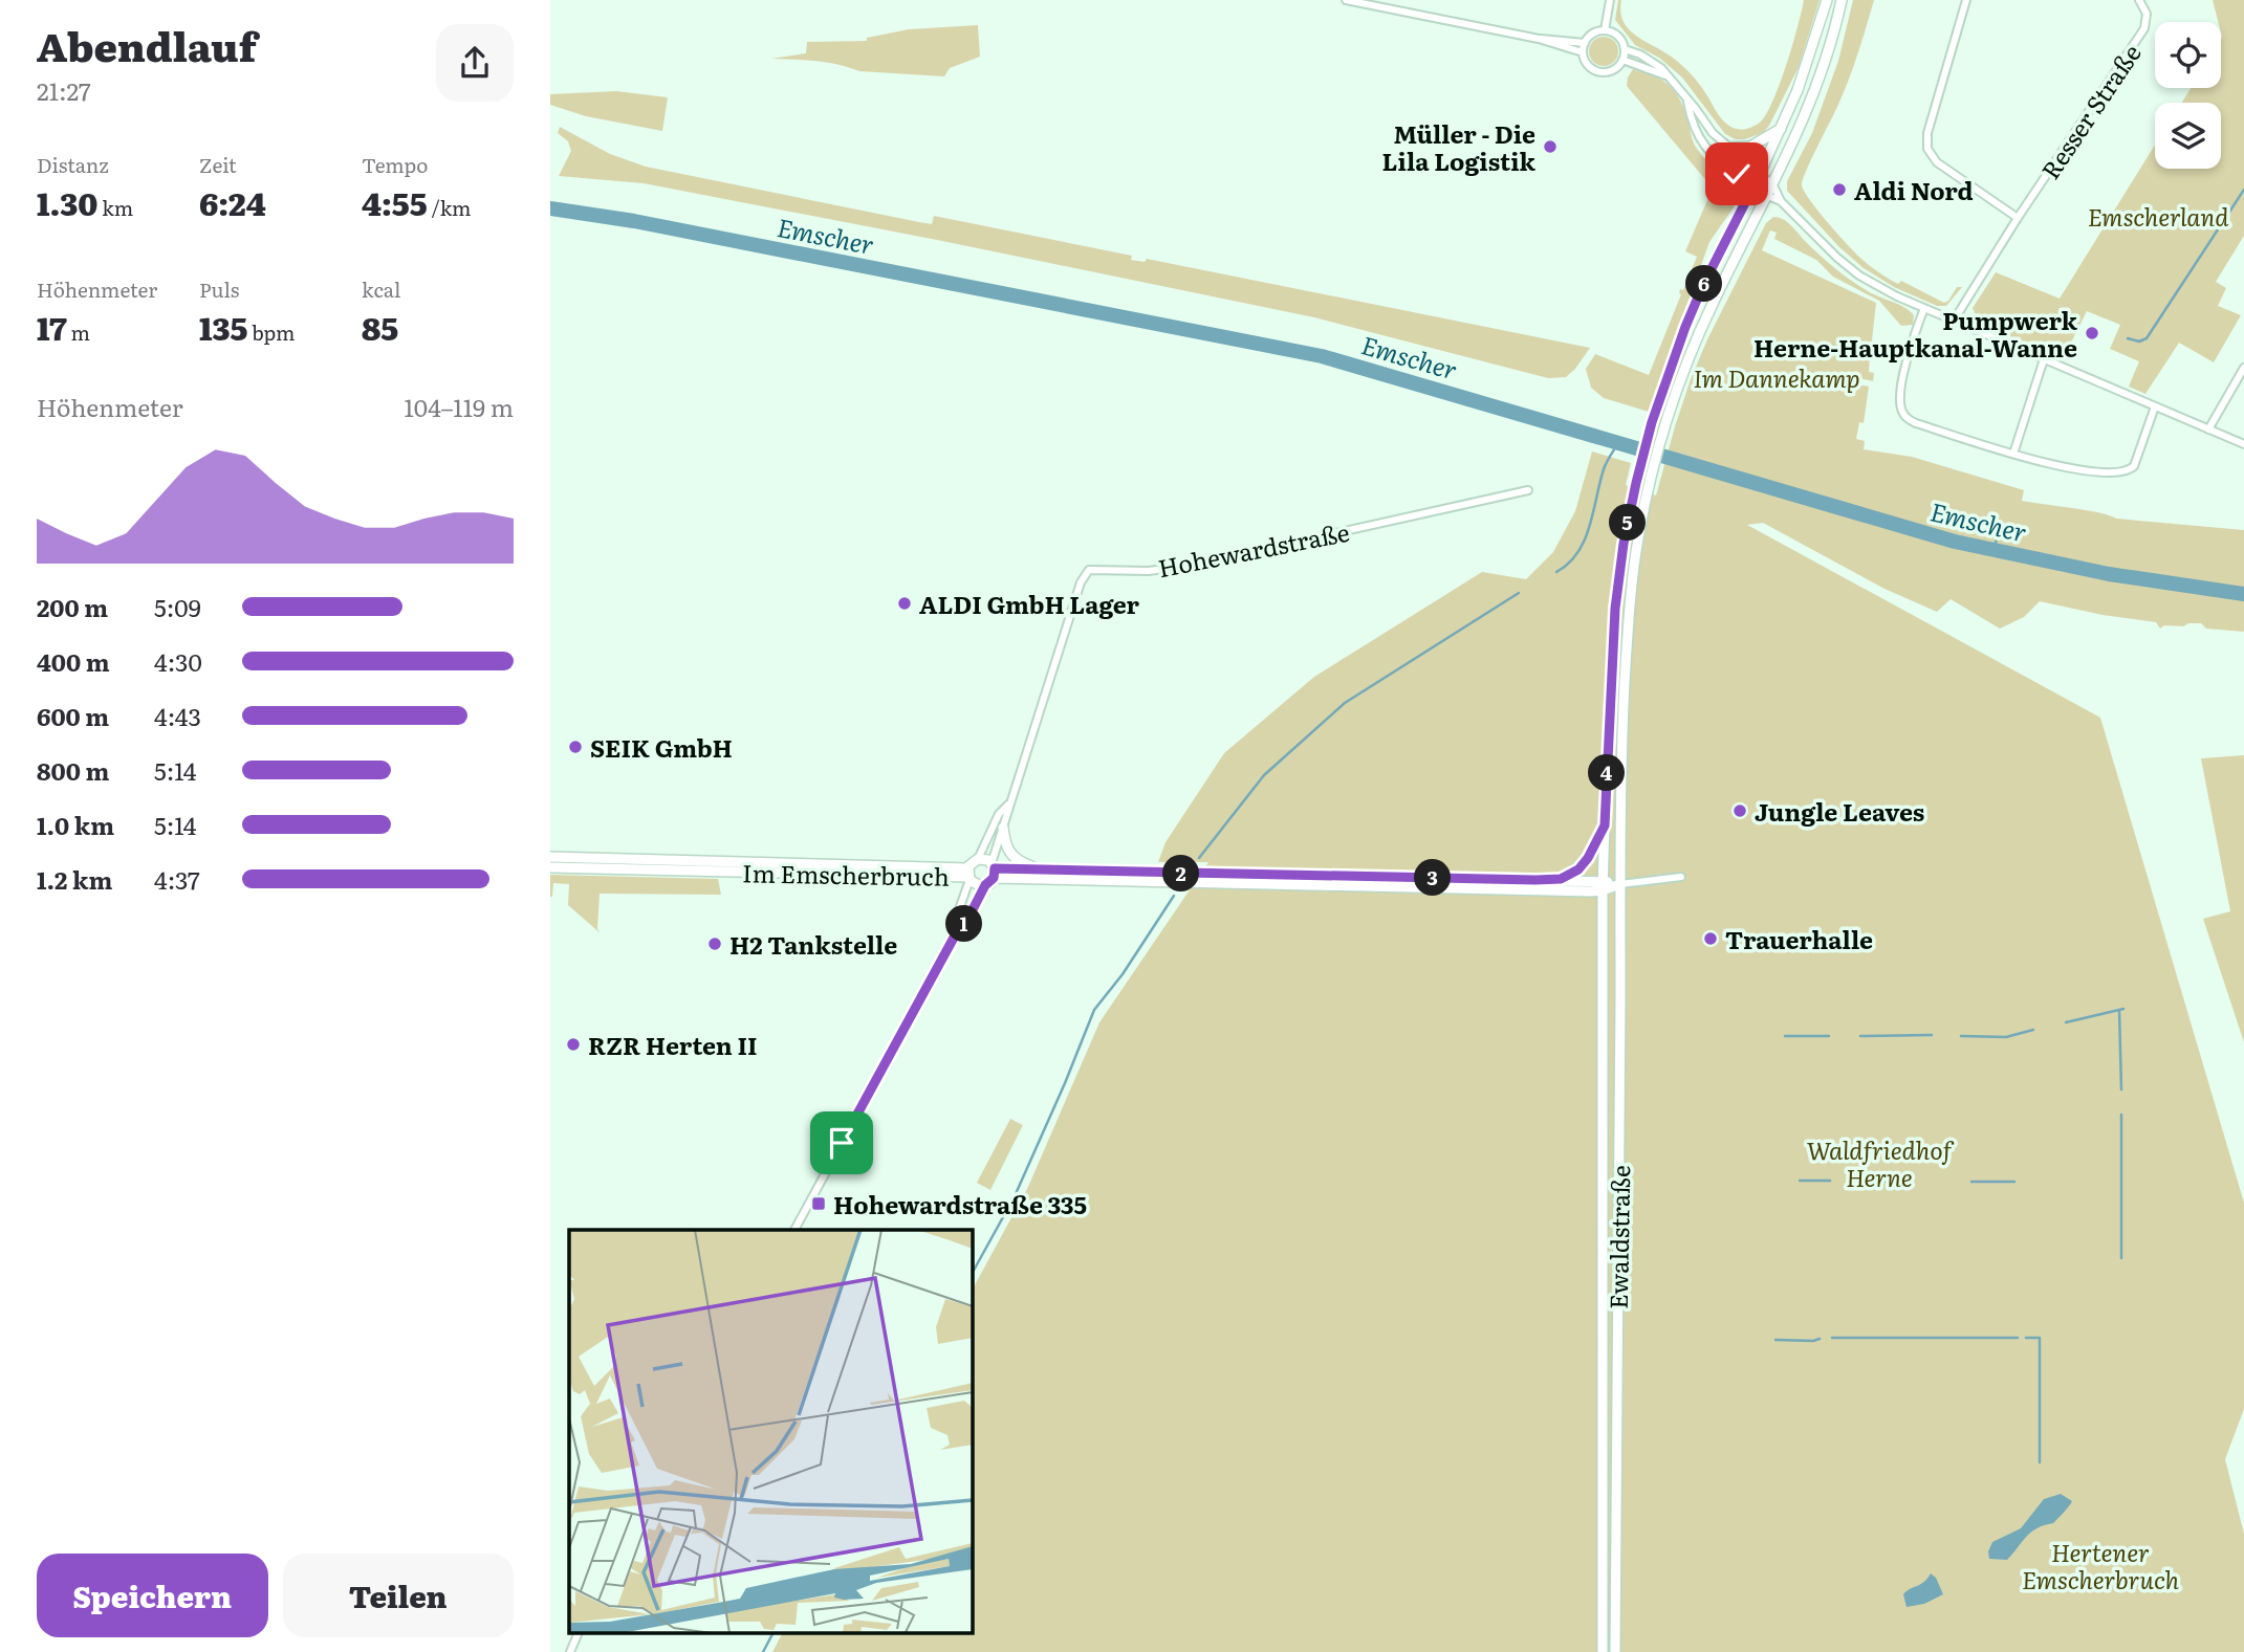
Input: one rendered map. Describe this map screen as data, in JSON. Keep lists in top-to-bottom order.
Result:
{
  "streets": {
    "main road": ["Im Emscherbruch", "Ewaldstraße"],
    "street": ["Resser Straße", "Hohewardstraße"]
  },
  "crossings": [
    ["Hohewardstraße", "Im Emscherbruch"],
    ["Im Emscherbruch", "Ewaldstraße"]
  ],
  "water": ["Emscher"],
  "parks": [
    "Emscherland",
    "Im Dannekamp",
    "Waldfriedhof Herne",
    "Hertener Emscherbruch"
  ],
  "places": {
    "other": [
      "Müller - Die Lila Logistik",
      "Aldi Nord",
      "Pumpwerk Herne-Hauptkanal-Wanne",
      "ALDI GmbH Lager",
      "SEIK GmbH",
      "Jungle Leaves",
      "Trauerhalle",
      "H2 Tankstelle",
      "RZR Herten II"
    ],
    "transit": ["Hohewardstraße 335"]
  },
  "page": {
    "heading": ["Abendlauf", "21:27"],
    "stats": [
      ["Distanz", "1.30 km"],
      ["Zeit", "6:24"],
      ["Tempo", "4:55 /km"],
      ["Höhenmeter", "17 m"],
      ["Puls", "135 bpm"],
      ["kcal", "85"]
    ],
    "pins": [
      "6",
      "5",
      "4",
      "2",
      "3",
      "1"
    ],
    "chart": ["Höhenmeter", "104–119 m"],
    "list": [
      {
        "name": "200 m",
        "note": "5:09"
      },
      {
        "name": "400 m",
        "note": "4:30"
      },
      {
        "name": "600 m",
        "note": "4:43"
      },
      {
        "name": "800 m",
        "note": "5:14"
      },
      {
        "name": "1.0 km",
        "note": "5:14"
      },
      {
        "name": "1.2 km",
        "note": "4:37"
      }
    ],
    "buttons": ["Speichern", "Teilen"]
  }
}
